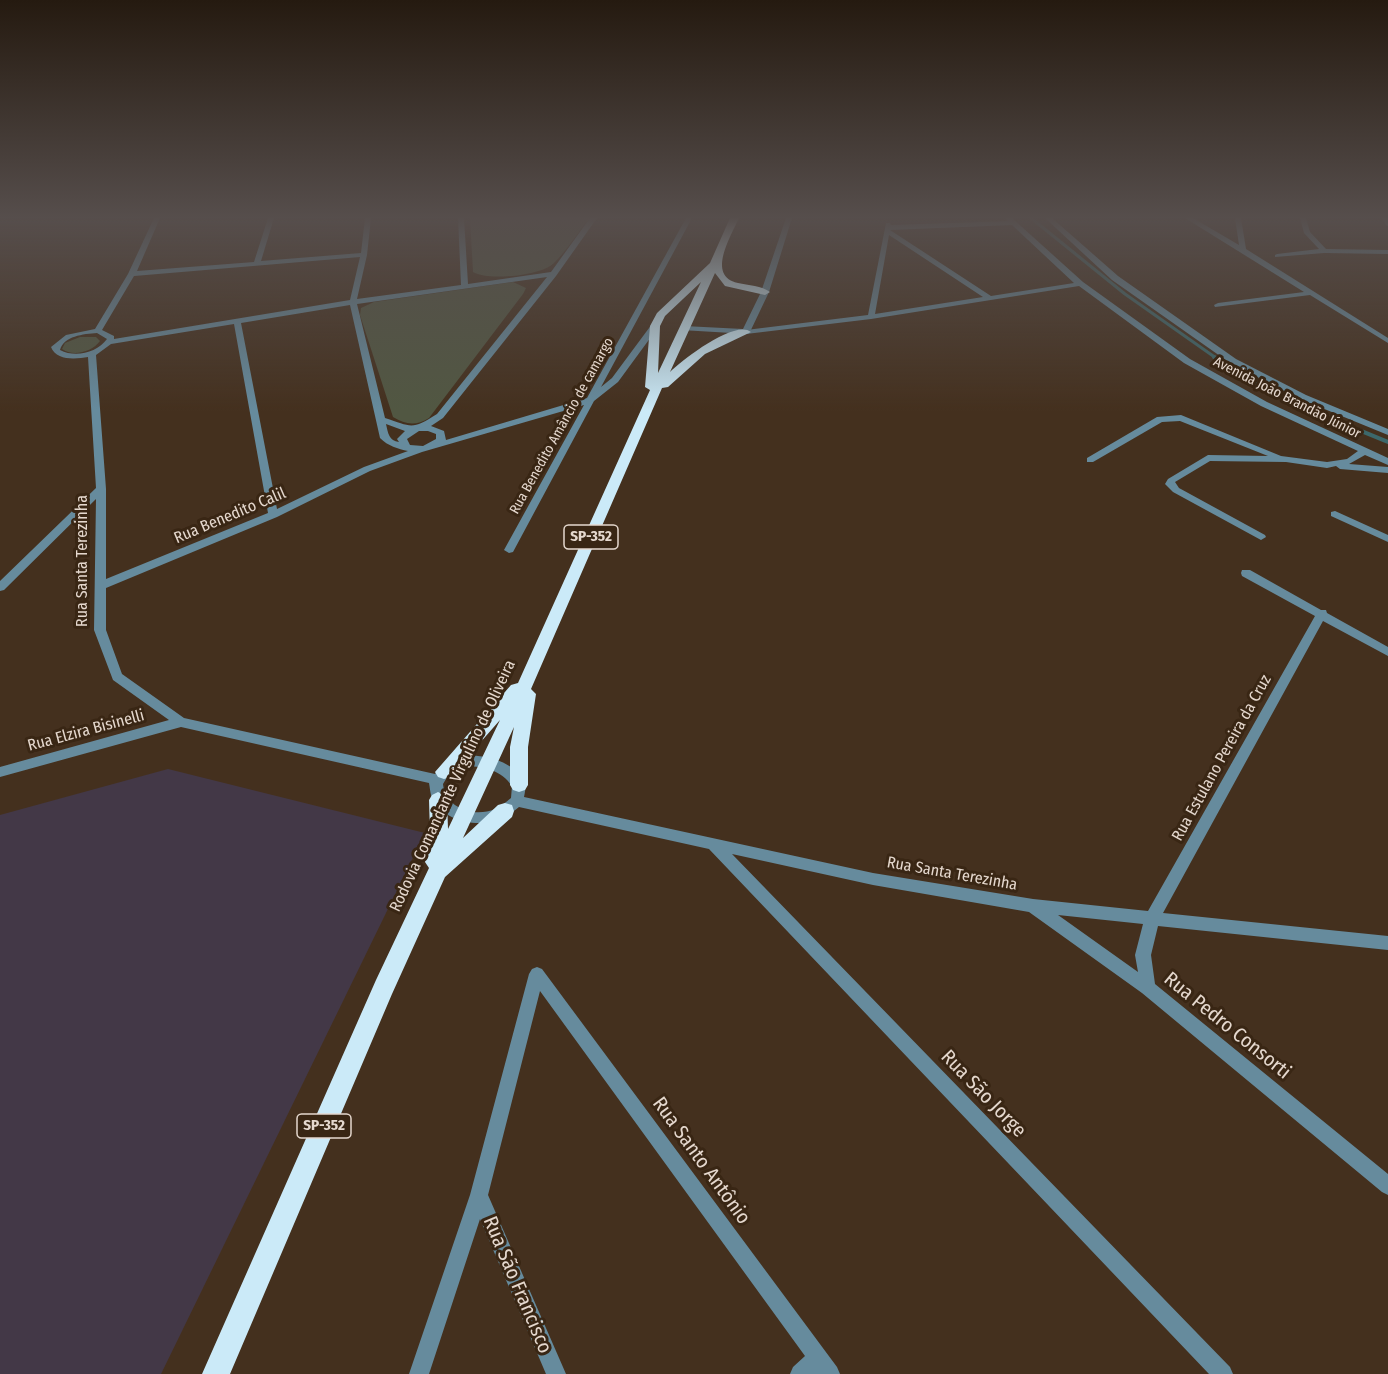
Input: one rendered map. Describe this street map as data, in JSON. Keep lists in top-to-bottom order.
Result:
{
  "streets": {
    "highway": ["SP-352", "Rodovia Comandante Virgulino de Oliveira"],
    "street": [
      "Avenida João Brandão Júnior",
      "Rua Benedito Amâncio de camargo",
      "Rua Benedito Calil",
      "Rua Santa Terezinha",
      "Rua Elzira Bisinelli",
      "Rua Estulano Pereira da Cruz",
      "Rua Pedro Consorti",
      "Rua São Jorge",
      "Rua Santo Antônio",
      "Rua São Francisco"
    ]
  },
  "crossings": [
    ["Rua Benedito Calil", "Rua Santa Terezinha"],
    ["Rua Santa Terezinha", "Rua Elzira Bisinelli"],
    ["Rua Santa Terezinha", "Rua Estulano Pereira da Cruz"],
    ["Rua Santa Terezinha", "Rua Pedro Consorti"],
    ["Rua Santa Terezinha", "Rua São Jorge"],
    ["Rua Estulano Pereira da Cruz", "Rua Pedro Consorti"],
    ["Rua Santo Antônio", "Rua São Francisco"]
  ]
}
